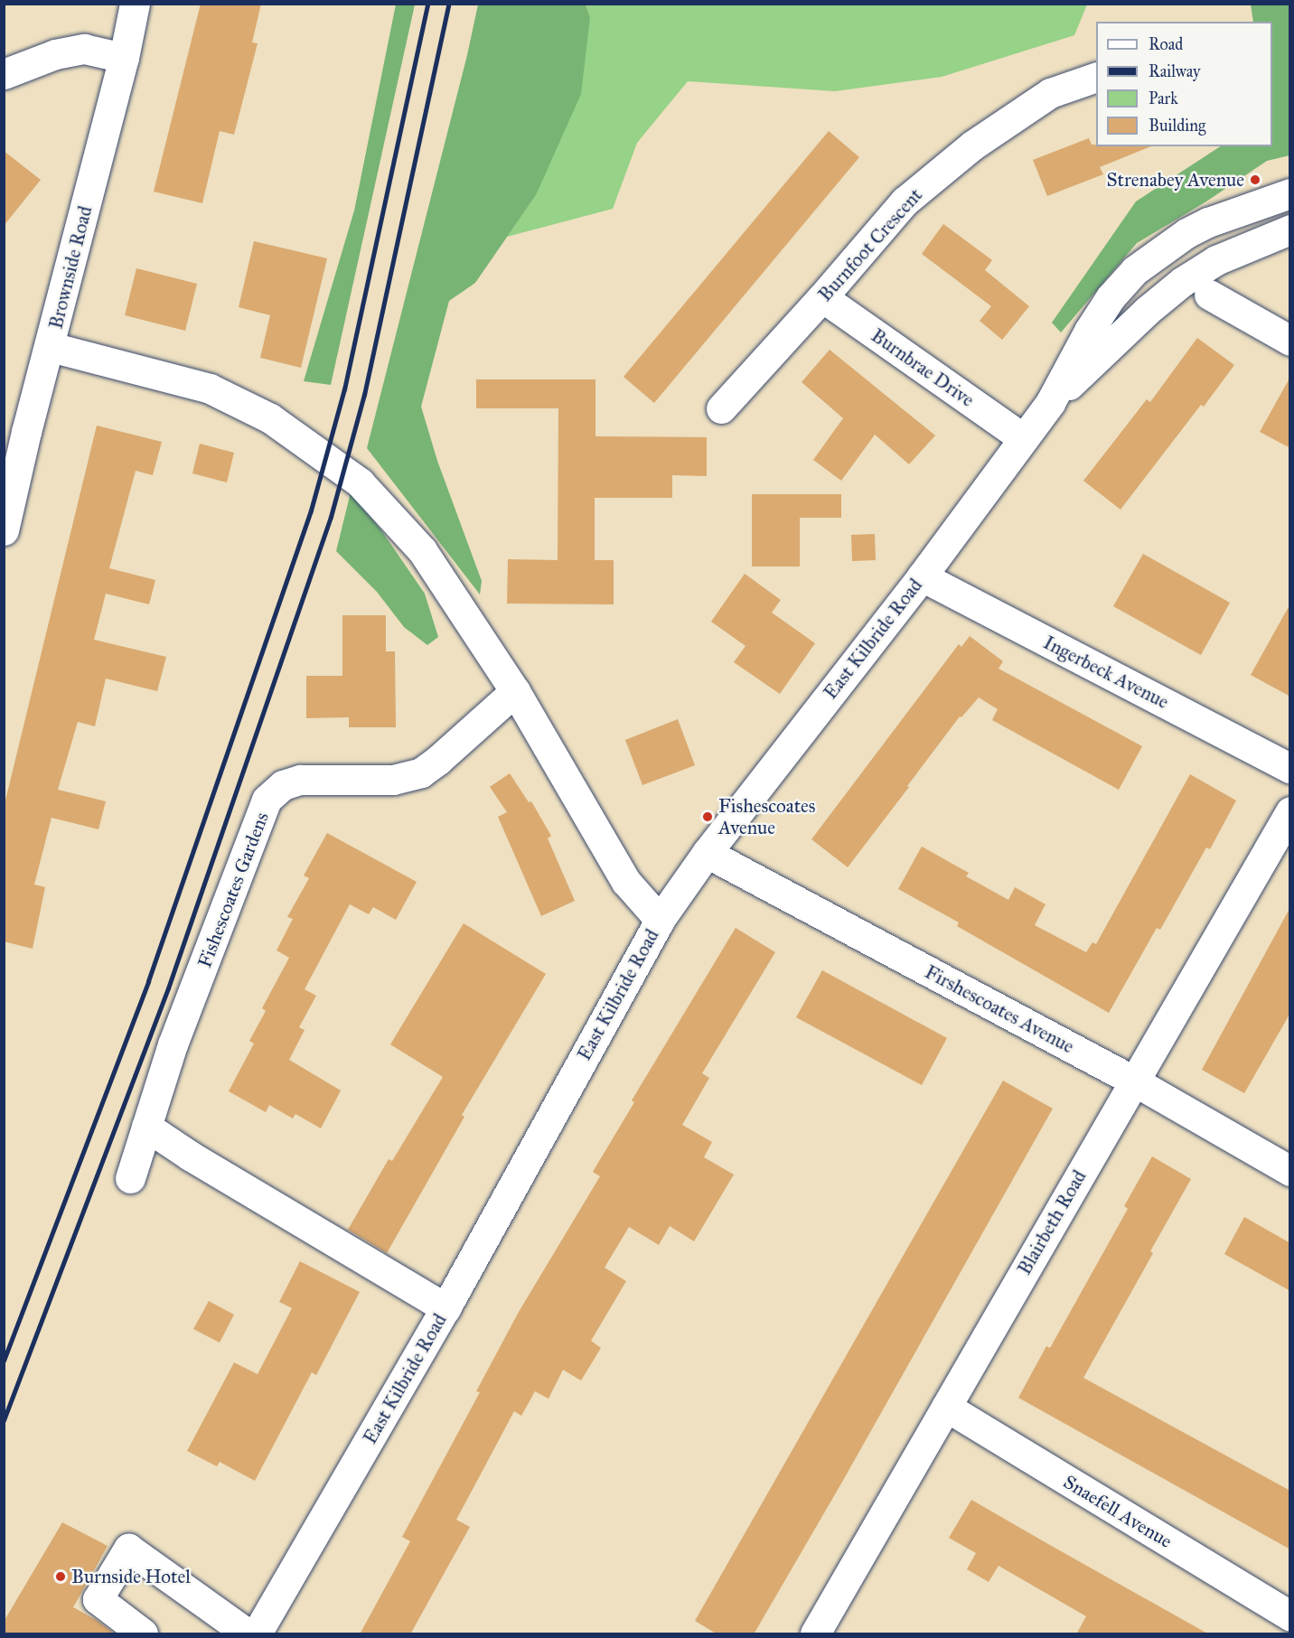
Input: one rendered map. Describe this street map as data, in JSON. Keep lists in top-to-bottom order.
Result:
{
  "streets": {
    "street": [
      "Burnfoot Crescent",
      "Brownside Road",
      "Burnbrae Drive",
      "East Kilbride Road",
      "Ingerbeck Avenue",
      "Fishescoates Gardens",
      "Firshescoates Avenue",
      "Blairbeth Road",
      "Snaefell Avenue"
    ]
  },
  "crossings": [
    ["Burnfoot Crescent", "Burnbrae Drive"],
    ["Burnbrae Drive", "East Kilbride Road"],
    ["East Kilbride Road", "Ingerbeck Avenue"],
    ["East Kilbride Road", "Firshescoates Avenue"],
    ["Firshescoates Avenue", "Blairbeth Road"],
    ["Blairbeth Road", "Snaefell Avenue"]
  ],
  "places": ["Strenabey Avenue", "Fishescoates Avenue", "Burnside Hotel"],
  "legend": [
    "Road",
    "Railway",
    "Park",
    "Building"
  ]
}
